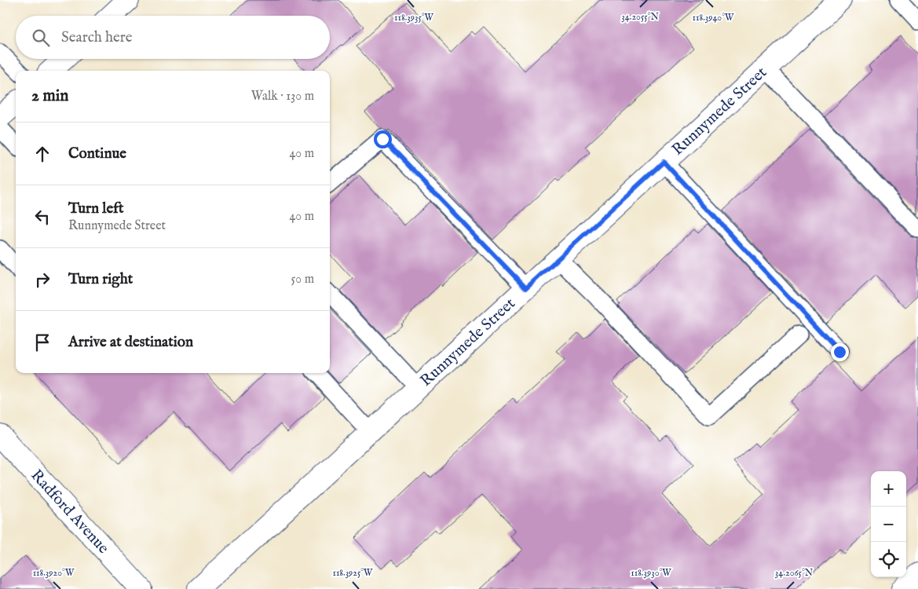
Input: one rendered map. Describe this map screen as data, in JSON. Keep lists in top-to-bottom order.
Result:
{
  "streets": {
    "street": ["Runnymede Street", "Radford Avenue"]
  },
  "page": {
    "search": "Search here",
    "heading": ["2 min", "Walk · 130 m"],
    "list": [
      ["Continue", "40 m"],
      ["Turn left", "Runnymede Street", "40 m"],
      ["Turn right", "50 m"],
      "Arrive at destination"
    ],
    "map_buttons": ["+", "−"]
  },
  "coordinates": [
    "34.2055°N",
    "118.3935°W",
    "118.3940°W",
    "118.3920°W",
    "118.3925°W",
    "118.3930°W",
    "34.2065°N"
  ]
}
